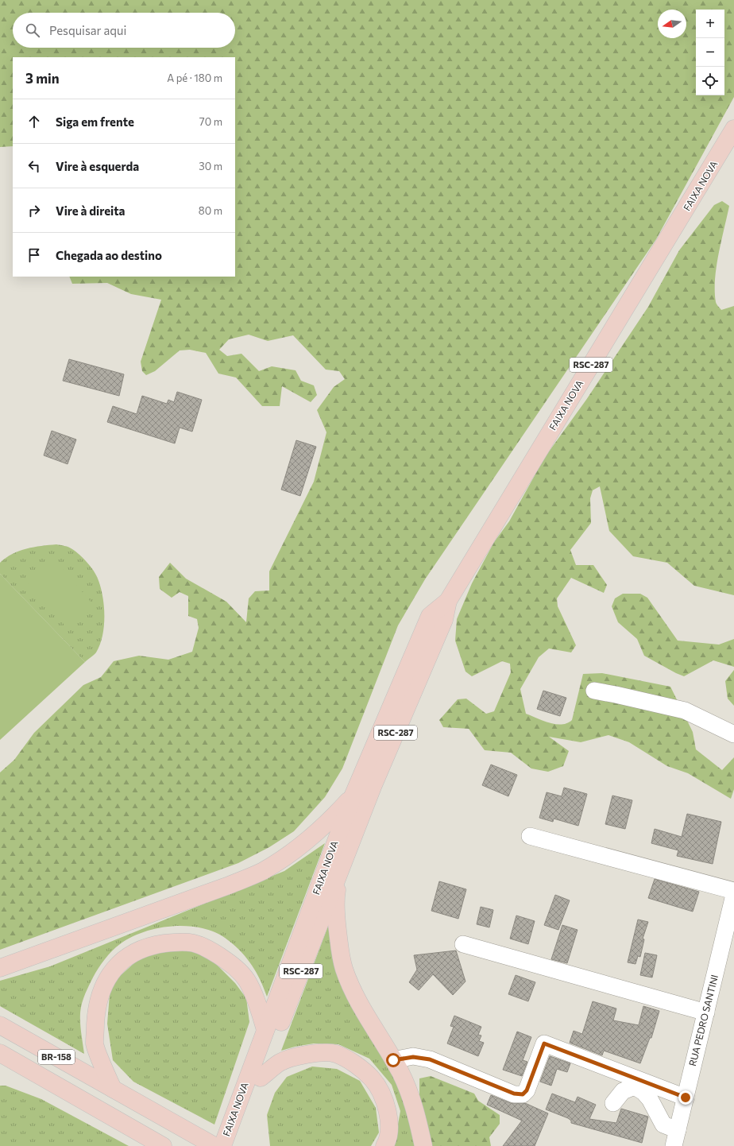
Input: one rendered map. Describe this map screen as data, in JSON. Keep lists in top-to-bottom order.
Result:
{
  "streets": {
    "highway": ["FAIXA NOVA", "RSC-287", "BR-158"],
    "street": ["RUA PEDRO SANTINI"]
  },
  "north": "left",
  "page": {
    "map_buttons": ["+", "−"],
    "search": "Pesquisar aqui",
    "heading": ["3 min", "A pé · 180 m"],
    "list": [
      ["Siga em frente", "70 m"],
      ["Vire à esquerda", "30 m"],
      ["Vire à direita", "80 m"],
      "Chegada ao destino"
    ]
  }
}
